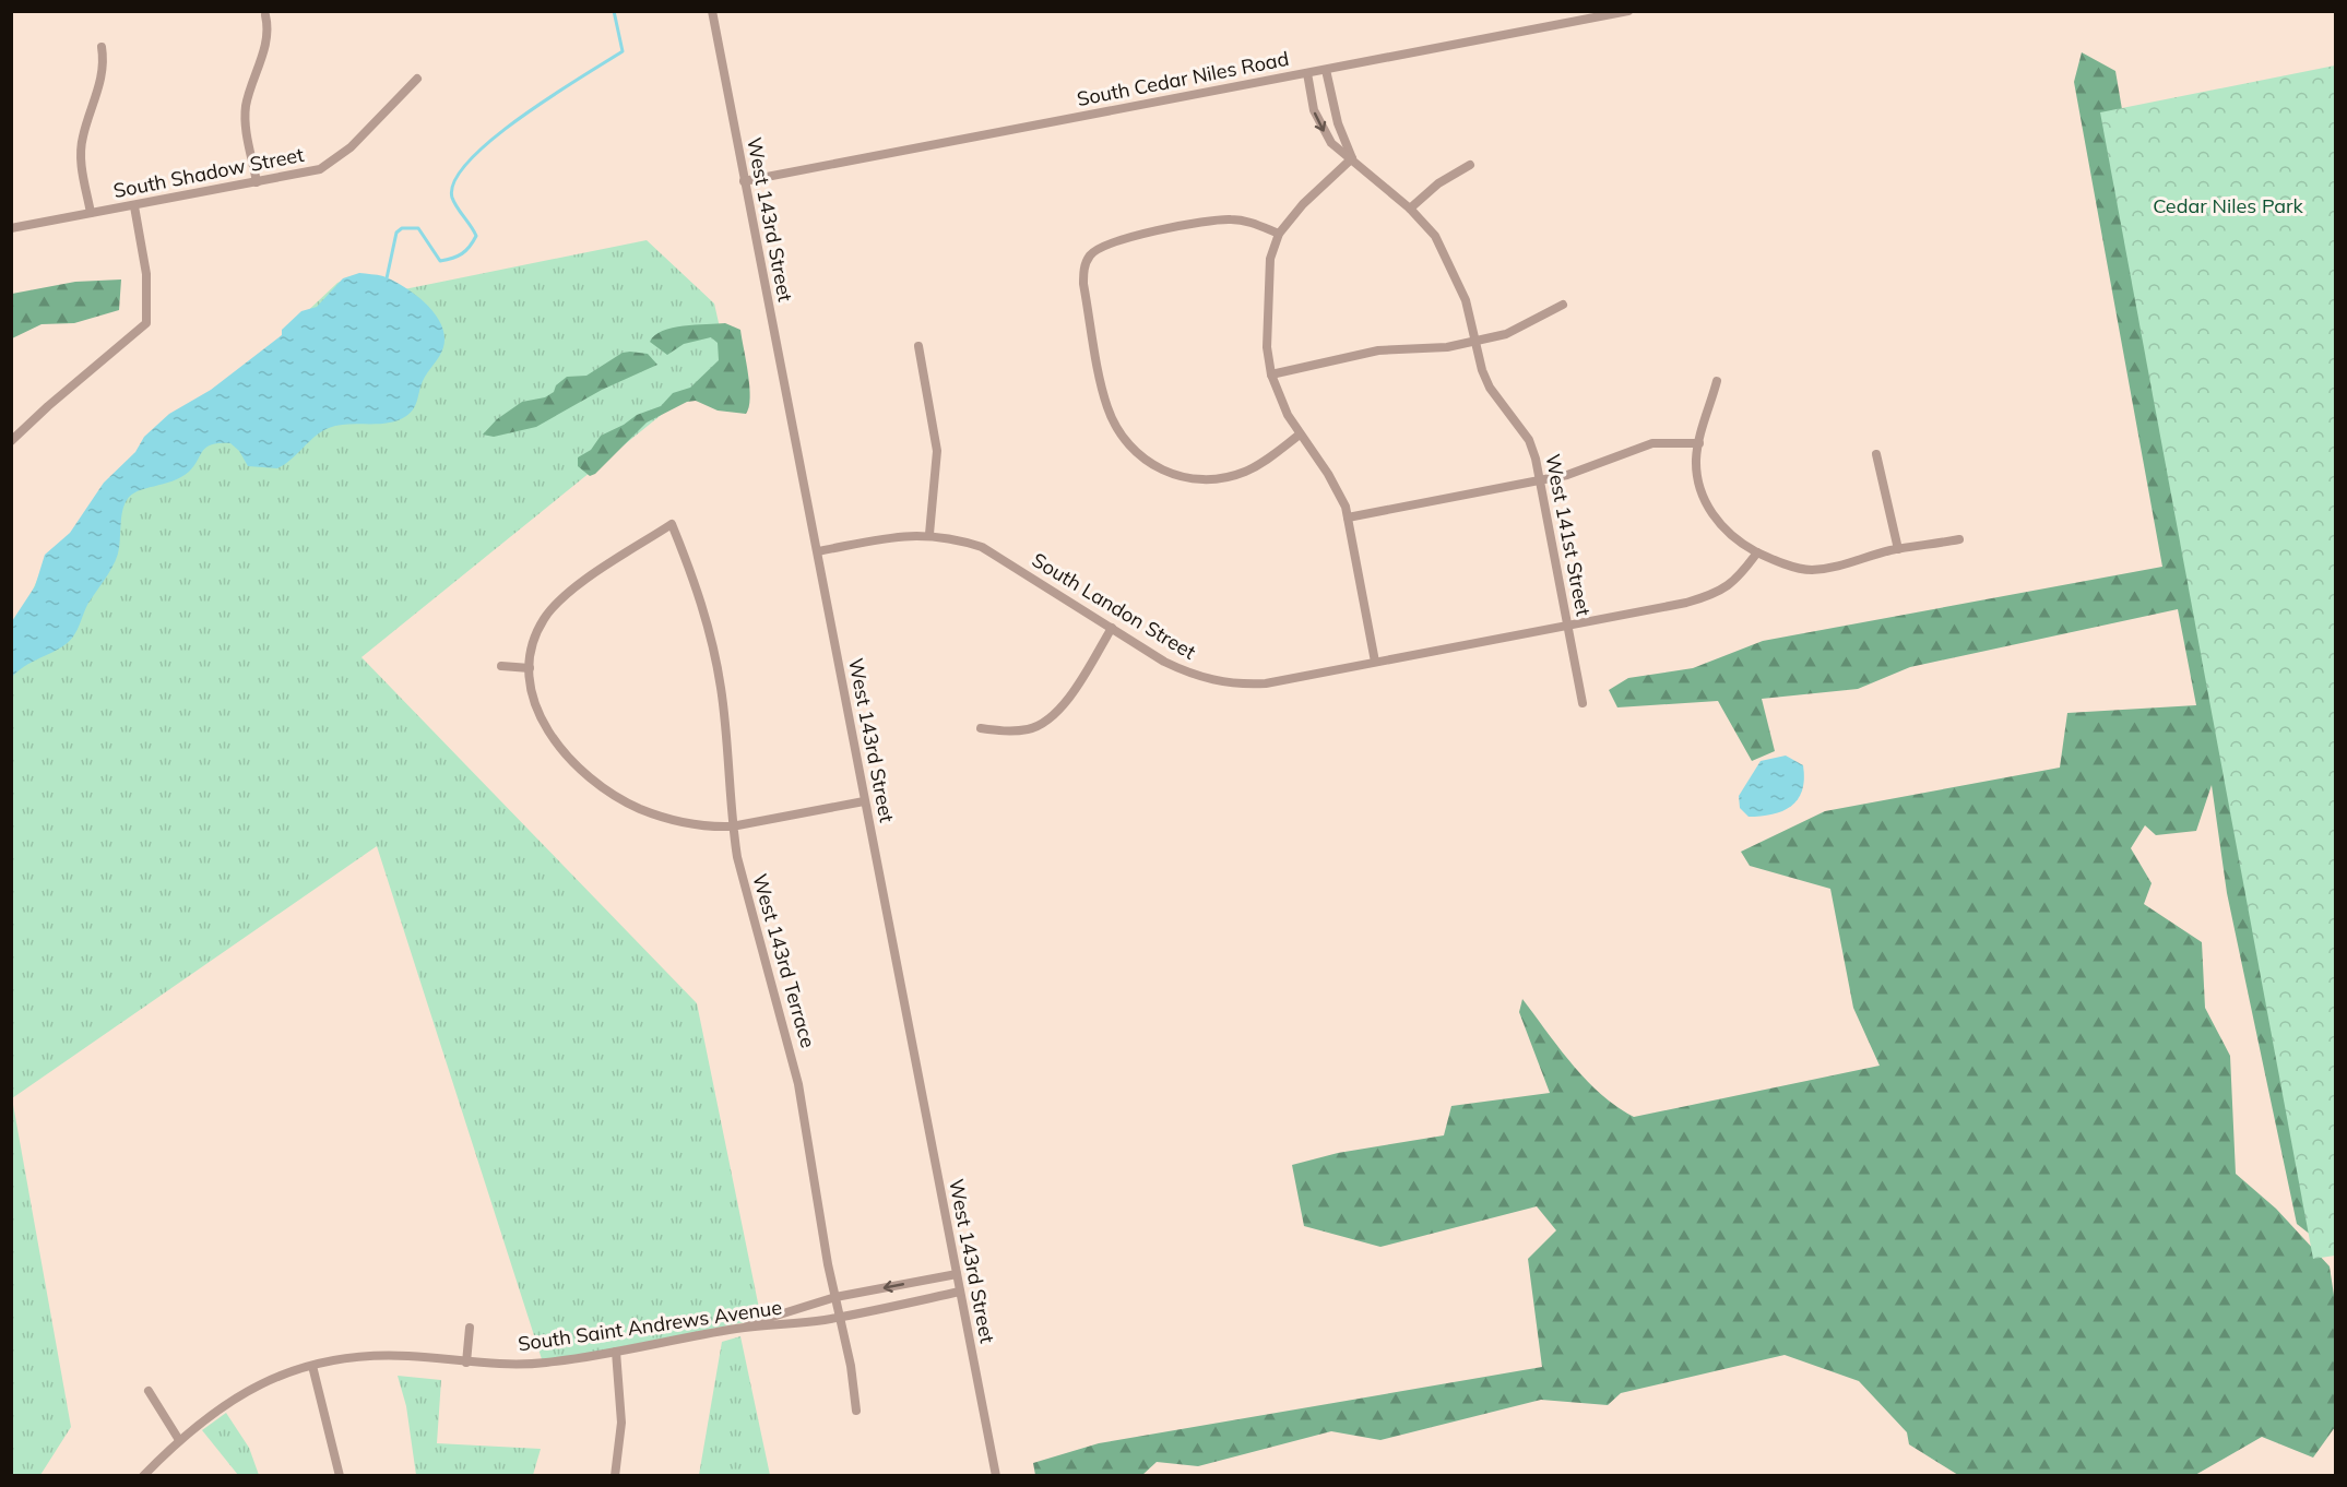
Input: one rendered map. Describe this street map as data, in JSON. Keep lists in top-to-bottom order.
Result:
{
  "streets": {
    "street": [
      "South Cedar Niles Road",
      "South Shadow Street",
      "West 143rd Street",
      "West 141st Street",
      "South Landon Street",
      "West 143rd Terrace",
      "South Saint Andrews Avenue"
    ]
  },
  "crossings": [
    ["South Cedar Niles Road", "West 143rd Street"],
    ["South Cedar Niles Road", "West 141st Street"],
    ["West 143rd Street", "South Landon Street"],
    ["West 143rd Street", "South Saint Andrews Avenue"],
    ["West 141st Street", "South Landon Street"],
    ["West 143rd Terrace", "South Saint Andrews Avenue"]
  ],
  "parks": ["Cedar Niles Park"]
}
